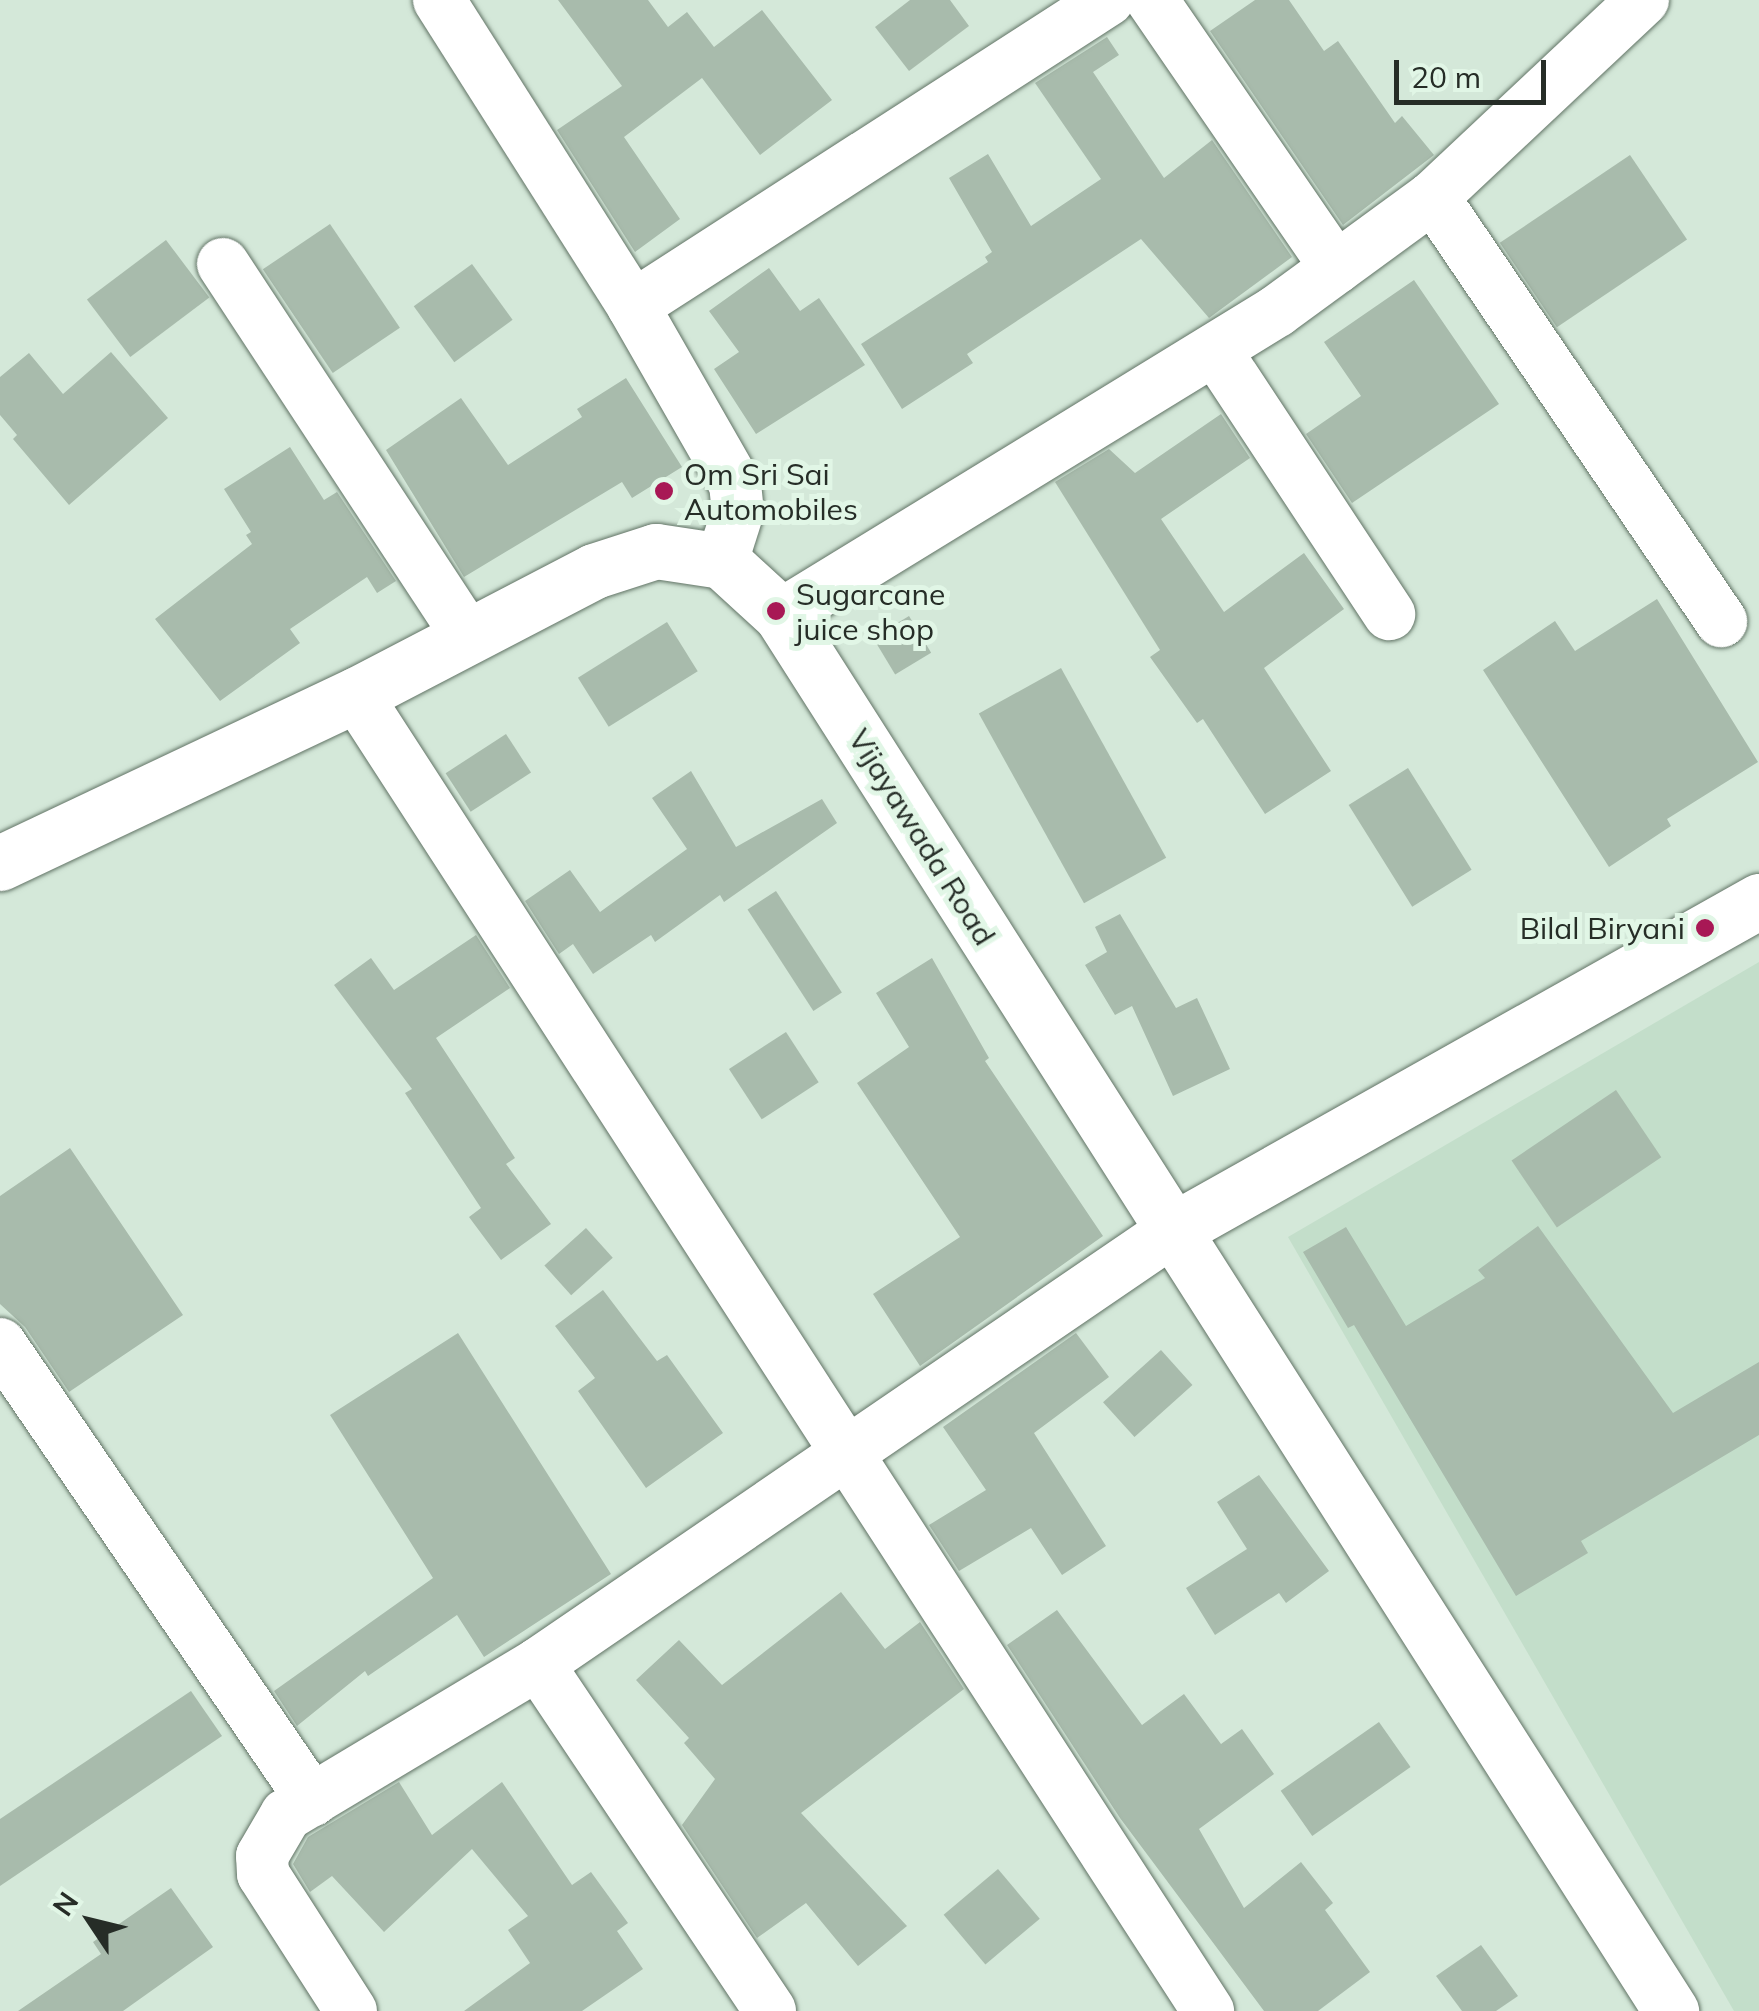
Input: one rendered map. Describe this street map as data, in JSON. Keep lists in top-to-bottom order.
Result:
{
  "streets": {
    "main road": ["Vijayawada Road"]
  },
  "places": ["Om Sri Sai Automobiles", "Sugarcane juice shop", "Bilal Biryani"],
  "scale_bar": "20 m",
  "north": "top left"
}
